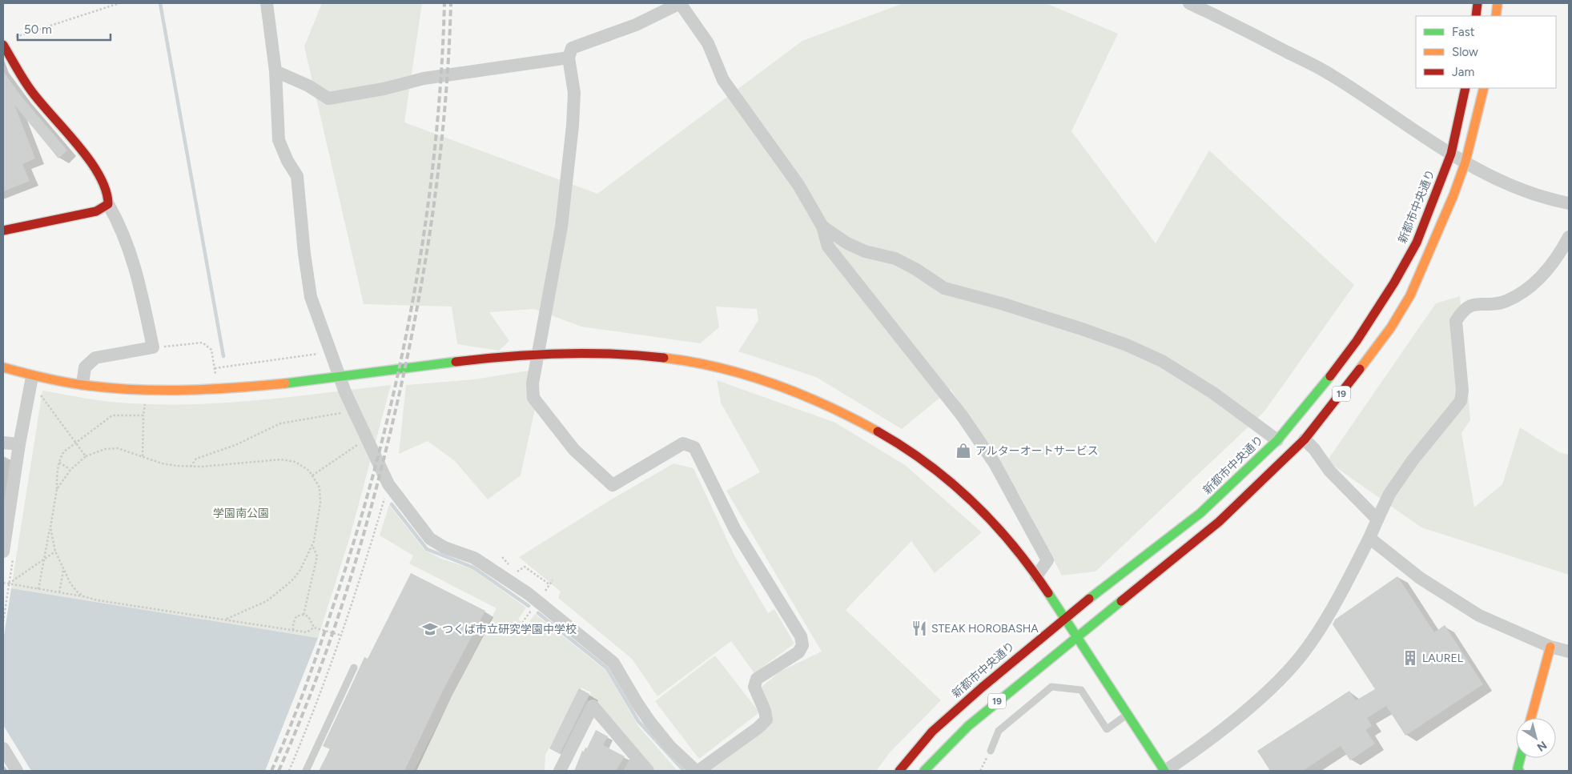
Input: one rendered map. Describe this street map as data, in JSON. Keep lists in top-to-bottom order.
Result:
{
  "streets": {
    "main road": ["新都市中央通り", "19"]
  },
  "parks": ["学園南公園"],
  "places": {
    "shop": ["アルターオートサービス"],
    "restaurant": ["STEAK HOROBASHA"],
    "school or university": ["つくば市立研究学園中学校"],
    "building": ["LAUREL"]
  },
  "legend": ["Fast", "Slow", "Jam"],
  "scale_bar": "50 m",
  "north": "bottom right"
}
